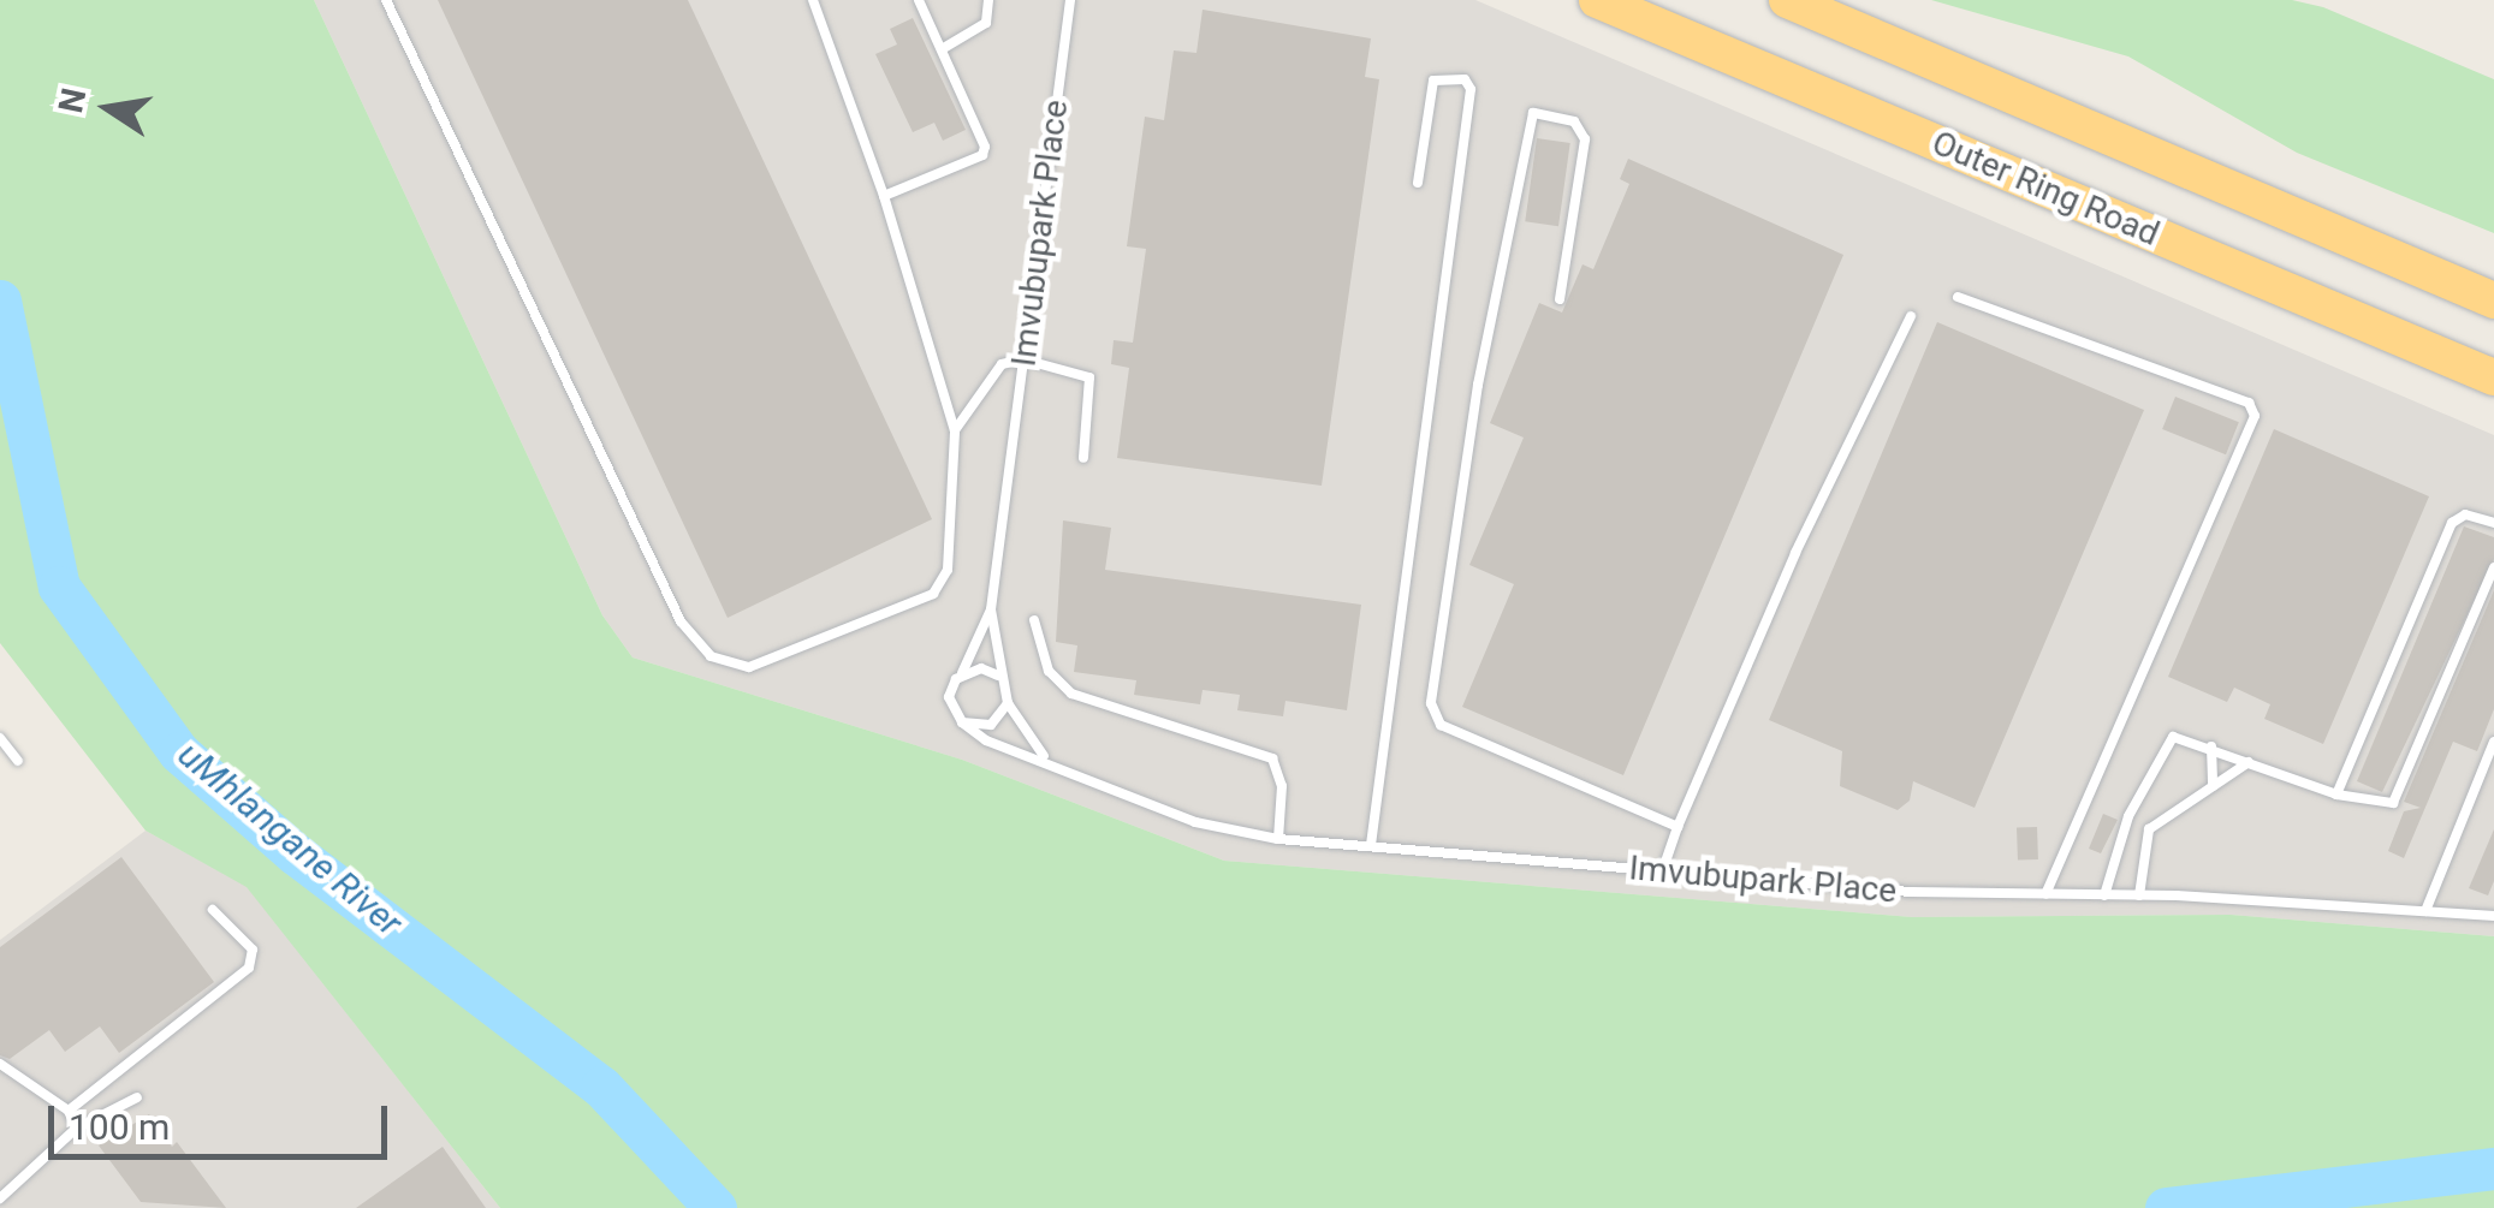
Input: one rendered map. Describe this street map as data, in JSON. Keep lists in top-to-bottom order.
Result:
{
  "streets": {
    "highway": ["Outer Ring Road"],
    "lane": ["Imvubupark Place"]
  },
  "water": ["uMhlangane River"],
  "scale_bar": "100 m",
  "north": "left"
}
